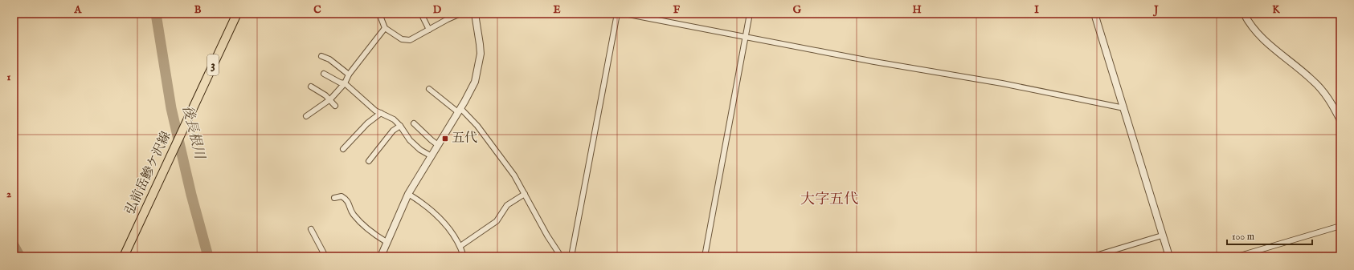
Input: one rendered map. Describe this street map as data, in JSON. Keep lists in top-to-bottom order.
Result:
{
  "streets": {
    "main road": ["3", "弘前岳鰺ケ沢線"]
  },
  "districts": ["大字五代"],
  "water": ["後長根川"],
  "places": {
    "transit": ["五代"]
  },
  "scale_bar": "100 m",
  "grid": {
    "columns": [
      "A",
      "B",
      "C",
      "D",
      "E",
      "F",
      "G",
      "H",
      "I",
      "J",
      "K"
    ],
    "rows": ["1", "2"]
  }
}
